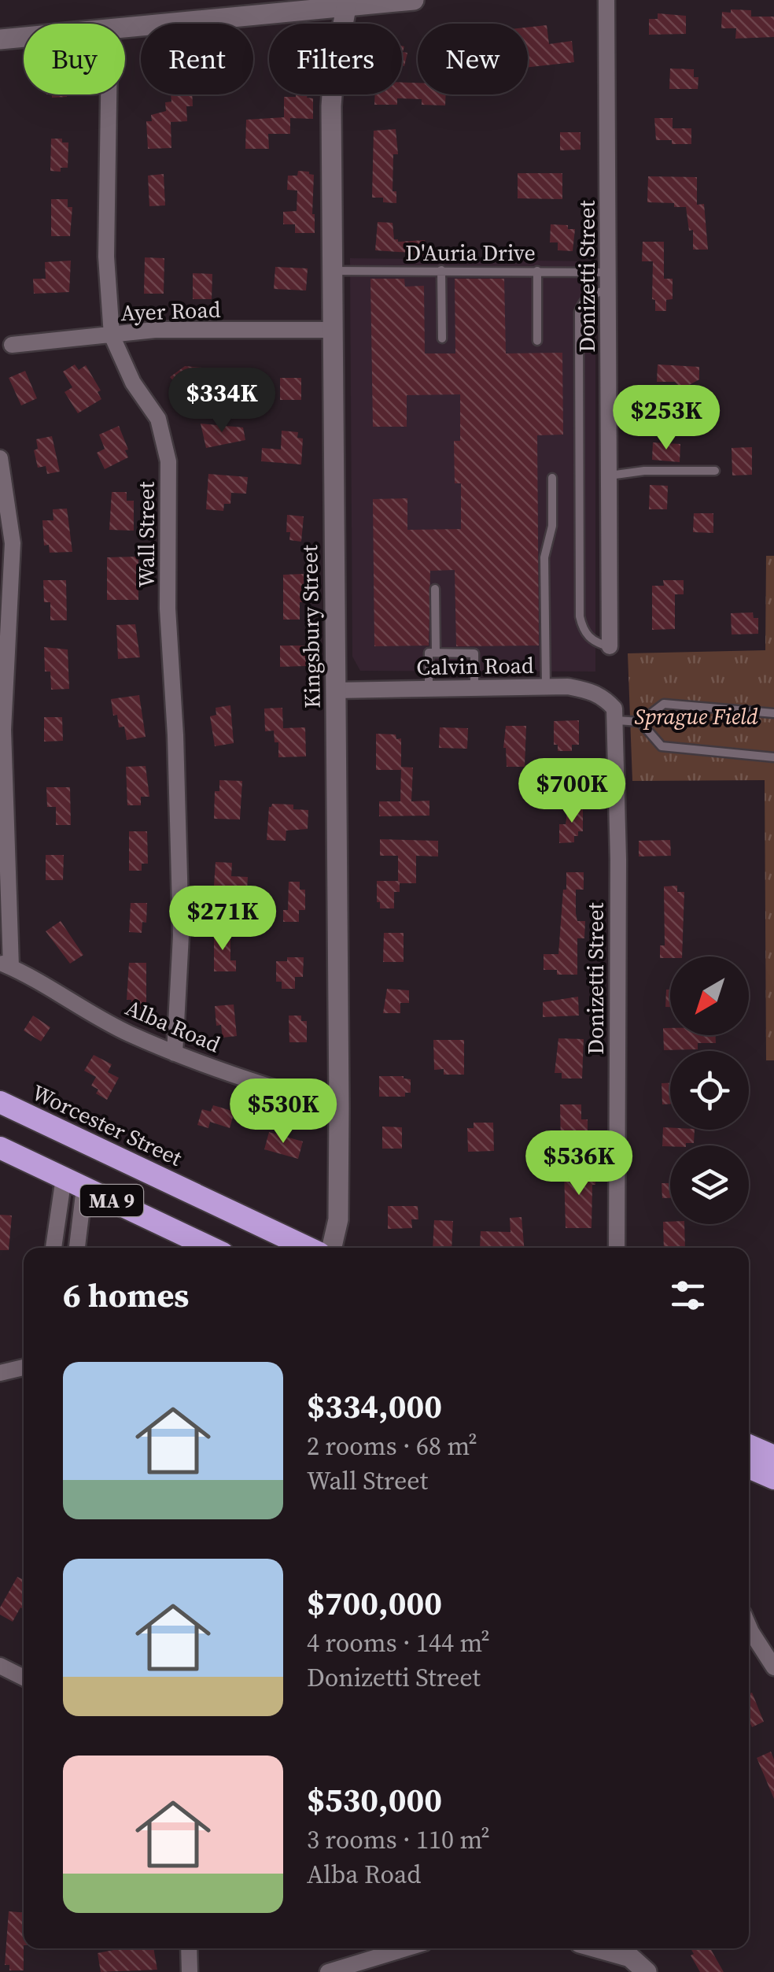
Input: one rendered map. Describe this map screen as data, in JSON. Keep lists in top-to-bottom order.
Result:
{
  "streets": {
    "highway": ["Worcester Street", "MA 9"],
    "main road": ["Kingsbury Street"],
    "street": [
      "Donizetti Street",
      "Ayer Road",
      "Wall Street",
      "Calvin Road",
      "Alba Road"
    ],
    "lane": ["D'Auria Drive"]
  },
  "crossings": [
    ["D'Auria Drive", "Donizetti Street"],
    ["D'Auria Drive", "Kingsbury Street"],
    ["Donizetti Street", "Calvin Road"],
    ["Ayer Road", "Wall Street"],
    ["Ayer Road", "Kingsbury Street"],
    ["Wall Street", "Alba Road"],
    ["Kingsbury Street", "Calvin Road"],
    ["Kingsbury Street", "Alba Road"]
  ],
  "parks": ["Sprague Field"],
  "north": "bottom left",
  "page": {
    "chip": [
      "Buy",
      "Rent",
      "Filters",
      "New"
    ],
    "price": [
      "$334K",
      "$253K",
      "$700K",
      "$271K",
      "$530K",
      "$536K"
    ],
    "heading": "6 homes",
    "list": [
      {
        "name": "$334,000",
        "note": "2 rooms · 68 m² · Wall Street"
      },
      {
        "name": "$700,000",
        "note": "4 rooms · 144 m² · Donizetti Street"
      },
      {
        "name": "$530,000",
        "note": "3 rooms · 110 m² · Alba Road"
      }
    ]
  }
}
